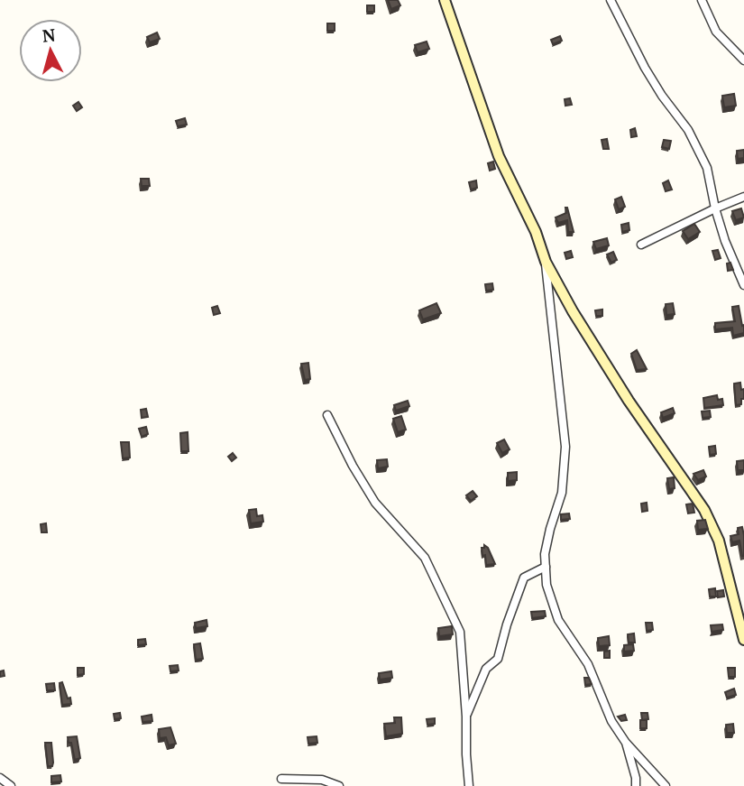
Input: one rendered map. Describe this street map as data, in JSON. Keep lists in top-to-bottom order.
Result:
{
  "north": "top"
}
